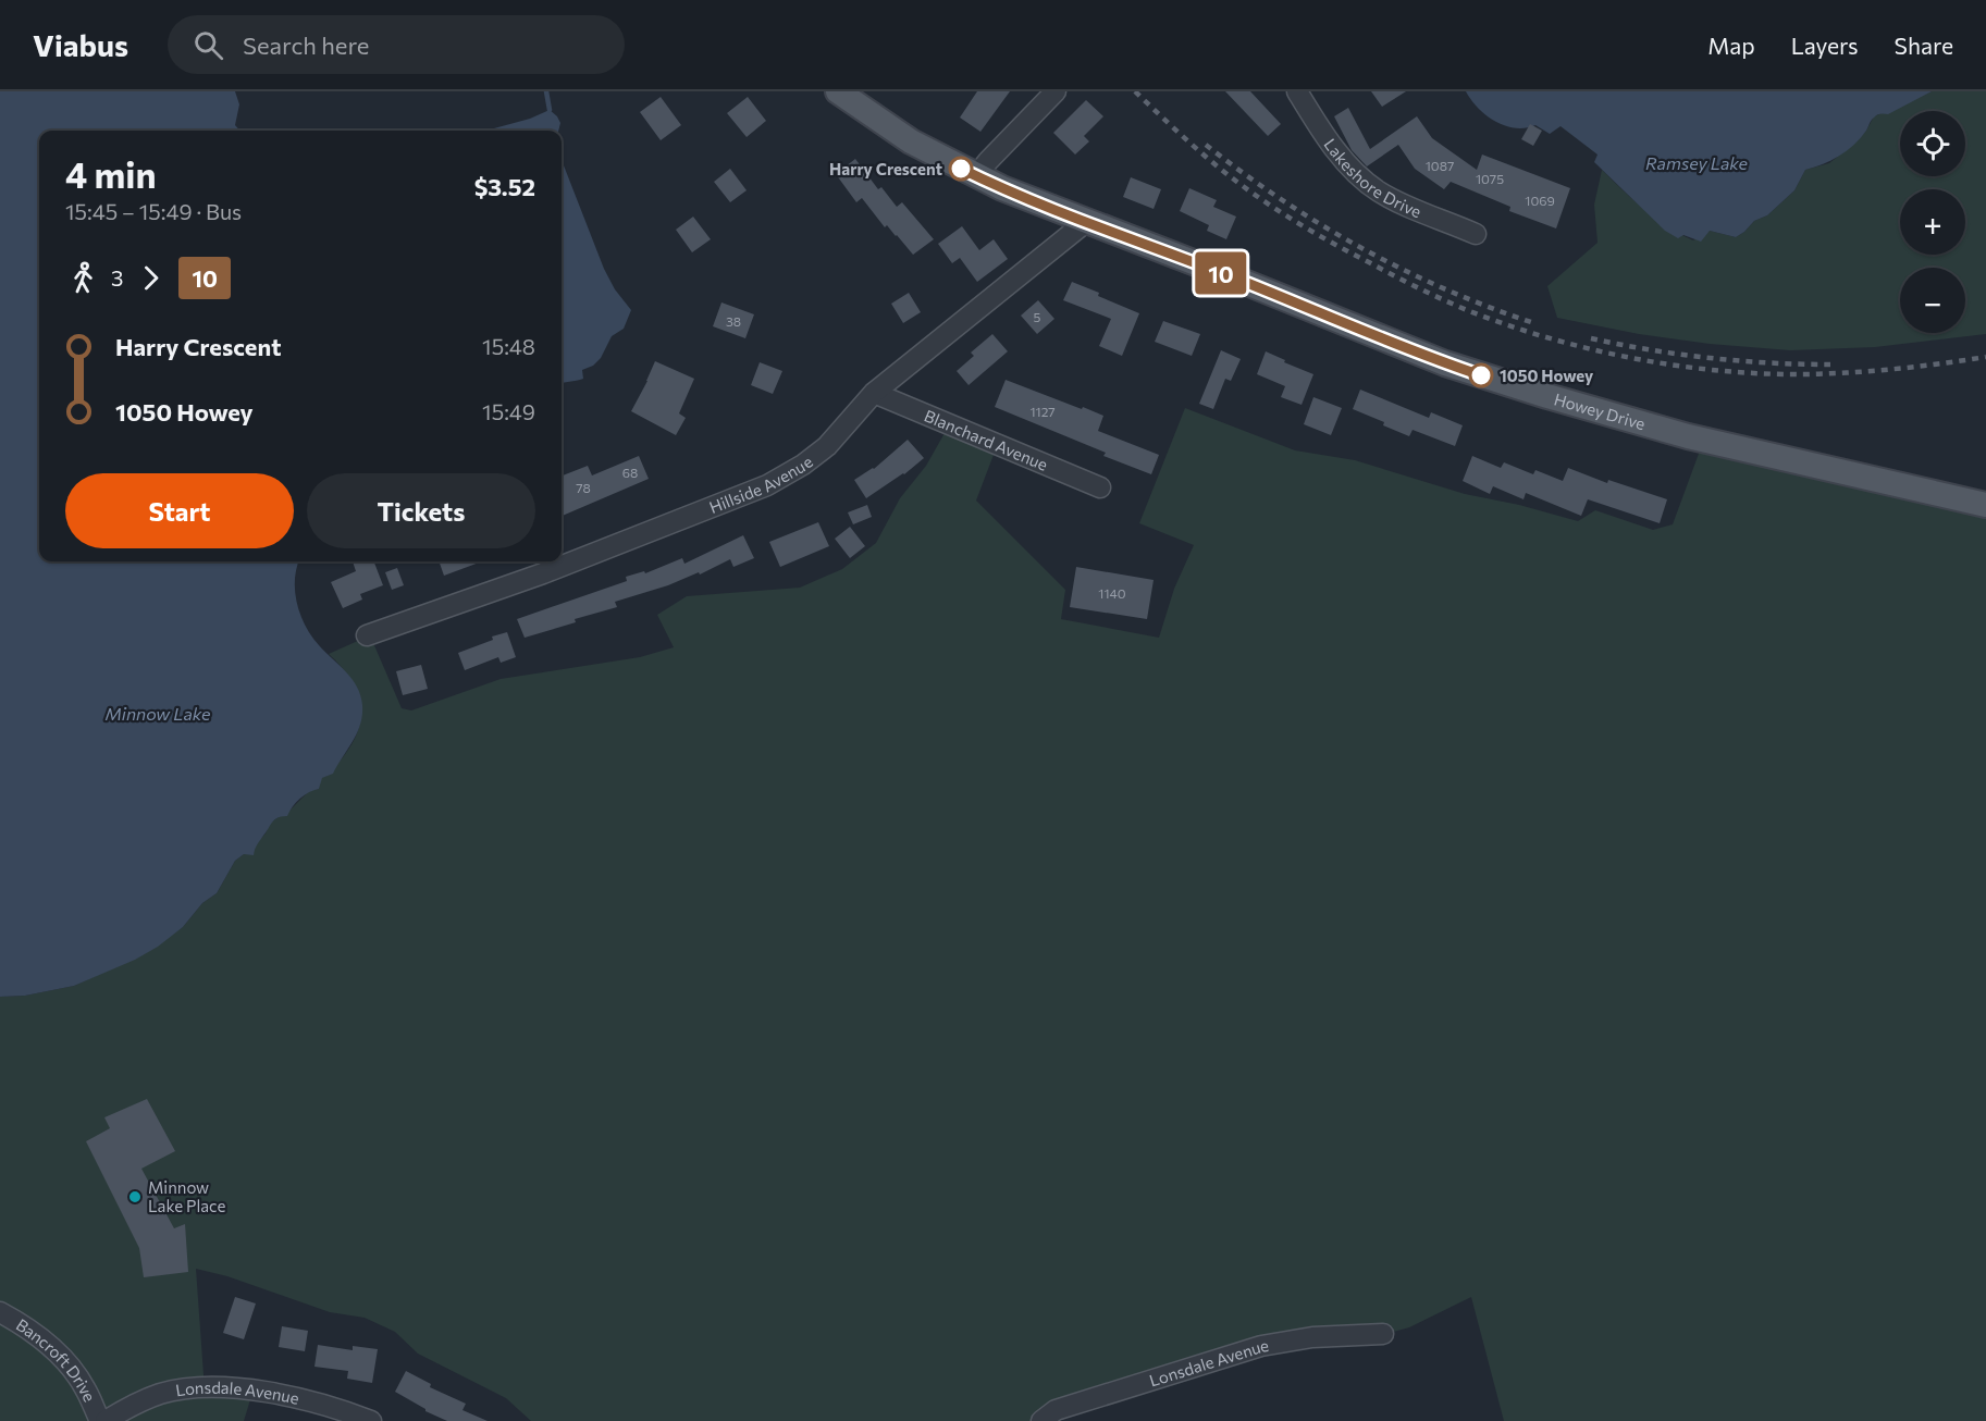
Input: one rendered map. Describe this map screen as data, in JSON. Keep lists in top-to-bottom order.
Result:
{
  "streets": {
    "main road": ["Howey Drive"],
    "street": [
      "Lakeshore Drive",
      "Blanchard Avenue",
      "Hillside Avenue",
      "Bancroft Drive",
      "Lonsdale Avenue"
    ]
  },
  "crossings": [
    ["Howey Drive", "Hillside Avenue"],
    ["Blanchard Avenue", "Hillside Avenue"]
  ],
  "water": ["Ramsey Lake", "Minnow Lake"],
  "places": ["Harry Crescent", "1050 Howey", "Minnow Lake Place"],
  "lines": ["bus line 10"],
  "house_numbers": [
    "1087",
    "1075",
    "1069",
    "5",
    "38",
    "1127",
    "68",
    "78",
    "1140"
  ],
  "page": {
    "header": "Viabus",
    "search": "Search here",
    "nav": ["Map", "Layers", "Share"],
    "on_map": "10",
    "map_buttons": ["+", "−"],
    "heading": ["4 min", "15:45 – 15:49 · Bus", "$3.52"],
    "legs": ["3", "10"],
    "list": [
      {
        "name": "Harry Crescent",
        "value": "15:48"
      },
      {
        "name": "1050 Howey",
        "value": "15:49"
      }
    ],
    "buttons": ["Start", "Tickets"]
  }
}
